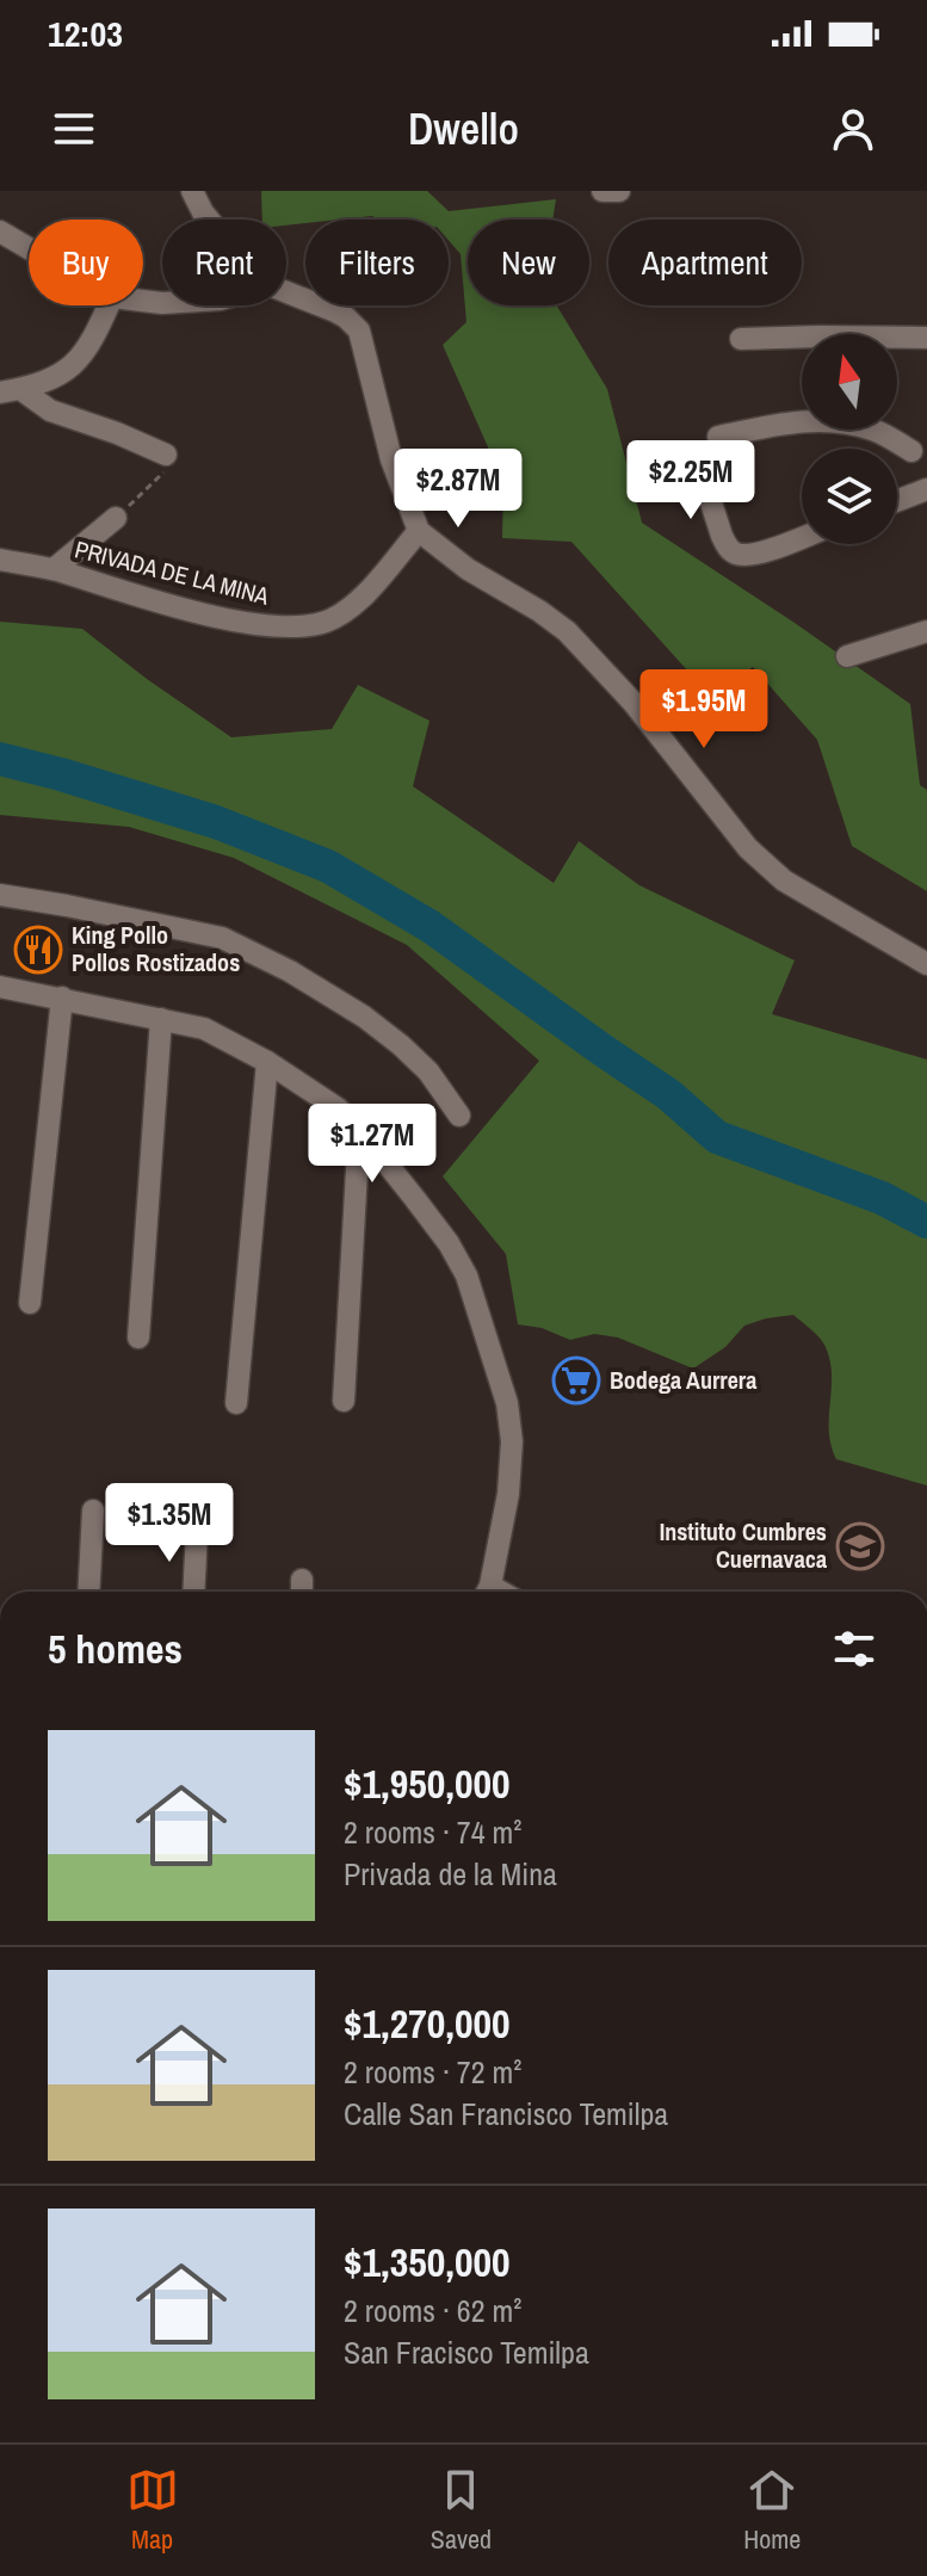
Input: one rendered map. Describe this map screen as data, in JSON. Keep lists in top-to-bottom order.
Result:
{
  "streets": {
    "street": ["PRIVADA DE LA MINA"]
  },
  "places": {
    "restaurant": ["King Pollo Pollos Rostizados"],
    "supermarket": ["Bodega Aurrera"],
    "school or university": ["Instituto Cumbres Cuernavaca"]
  },
  "north": "top",
  "page": {
    "status": "12:03",
    "header": "Dwello",
    "chip": [
      "Buy",
      "Rent",
      "Filters",
      "New",
      "Apartment"
    ],
    "price": [
      "$2.25M",
      "$2.87M",
      "$1.95M",
      "$1.27M",
      "$1.35M"
    ],
    "heading": "5 homes",
    "list": [
      {
        "name": "$1,950,000",
        "note": "2 rooms · 74 m² · Privada de la Mina"
      },
      {
        "name": "$1,270,000",
        "note": "2 rooms · 72 m² · Calle San Francisco Temilpa"
      },
      {
        "name": "$1,350,000",
        "note": "2 rooms · 62 m² · San Fracisco Temilpa"
      }
    ],
    "tabs": ["Map", "Saved", "Home"]
  }
}
